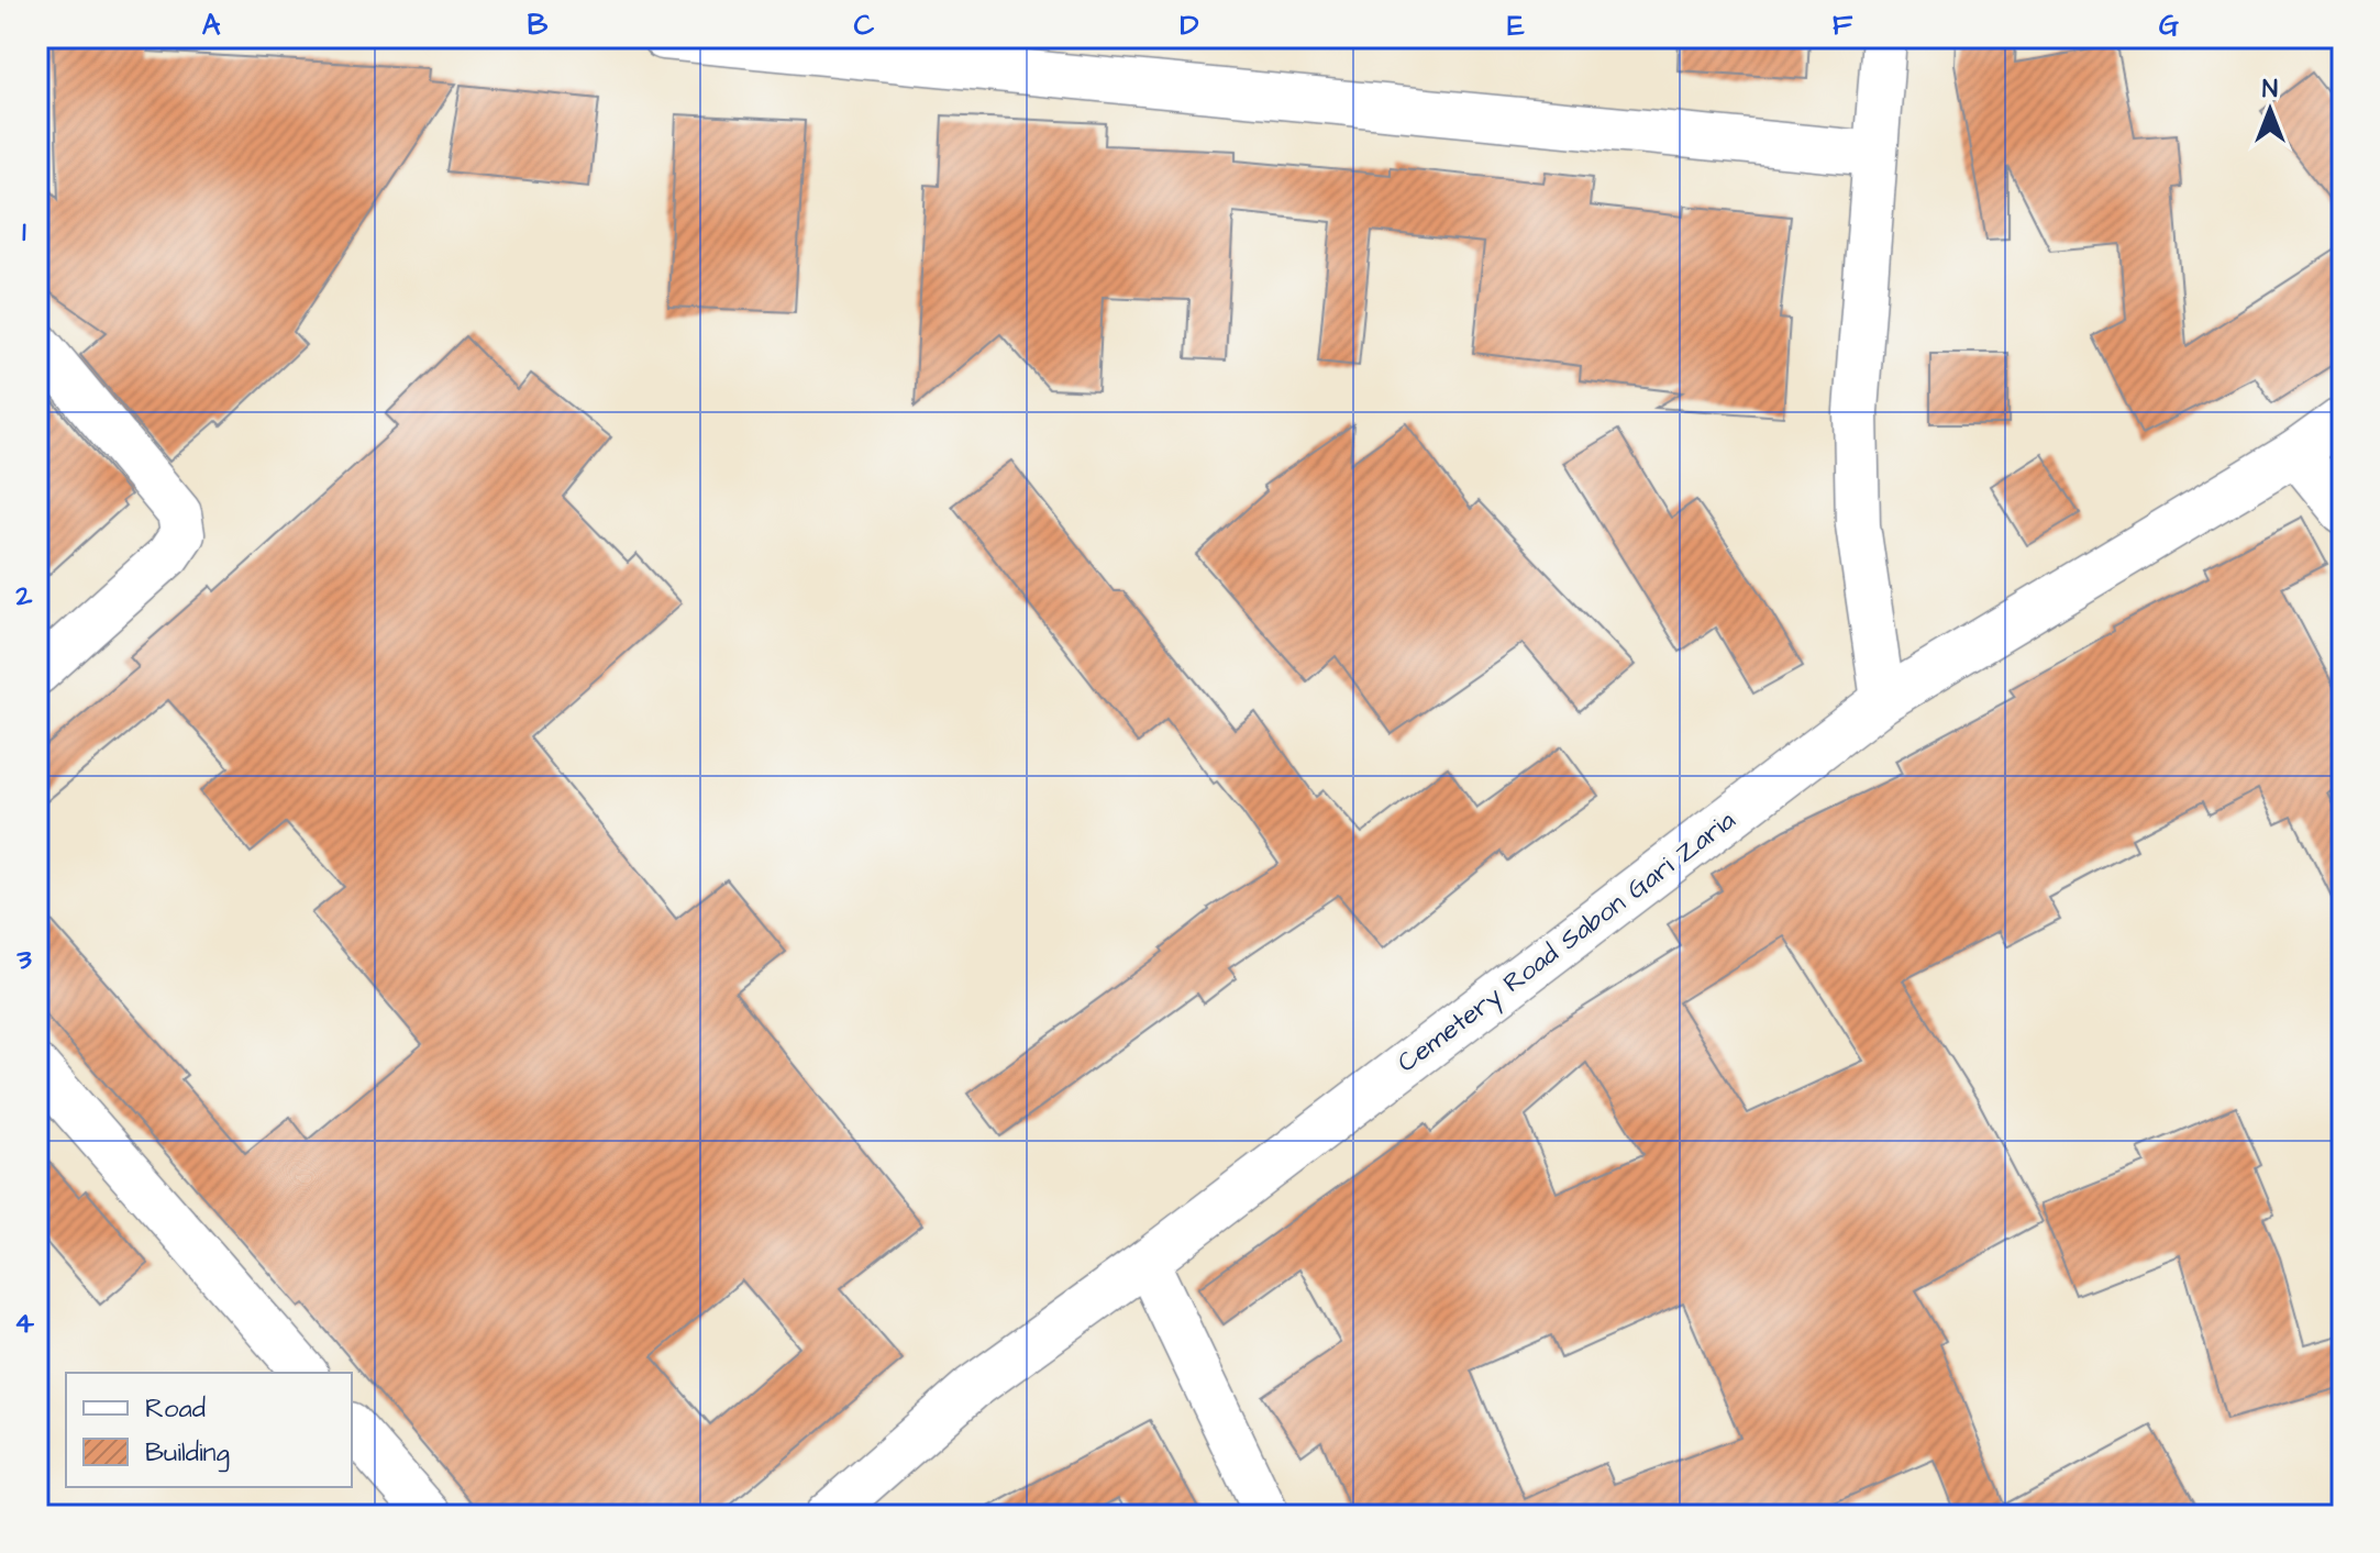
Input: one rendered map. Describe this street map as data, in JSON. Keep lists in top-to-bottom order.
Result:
{
  "streets": {
    "street": ["Cemetery Road Sabon Gari Zaria"]
  },
  "legend": ["Road", "Building"],
  "north": "top",
  "grid": {
    "columns": [
      "A",
      "B",
      "C",
      "D",
      "E",
      "F",
      "G"
    ],
    "rows": [
      "1",
      "2",
      "3",
      "4"
    ]
  }
}
